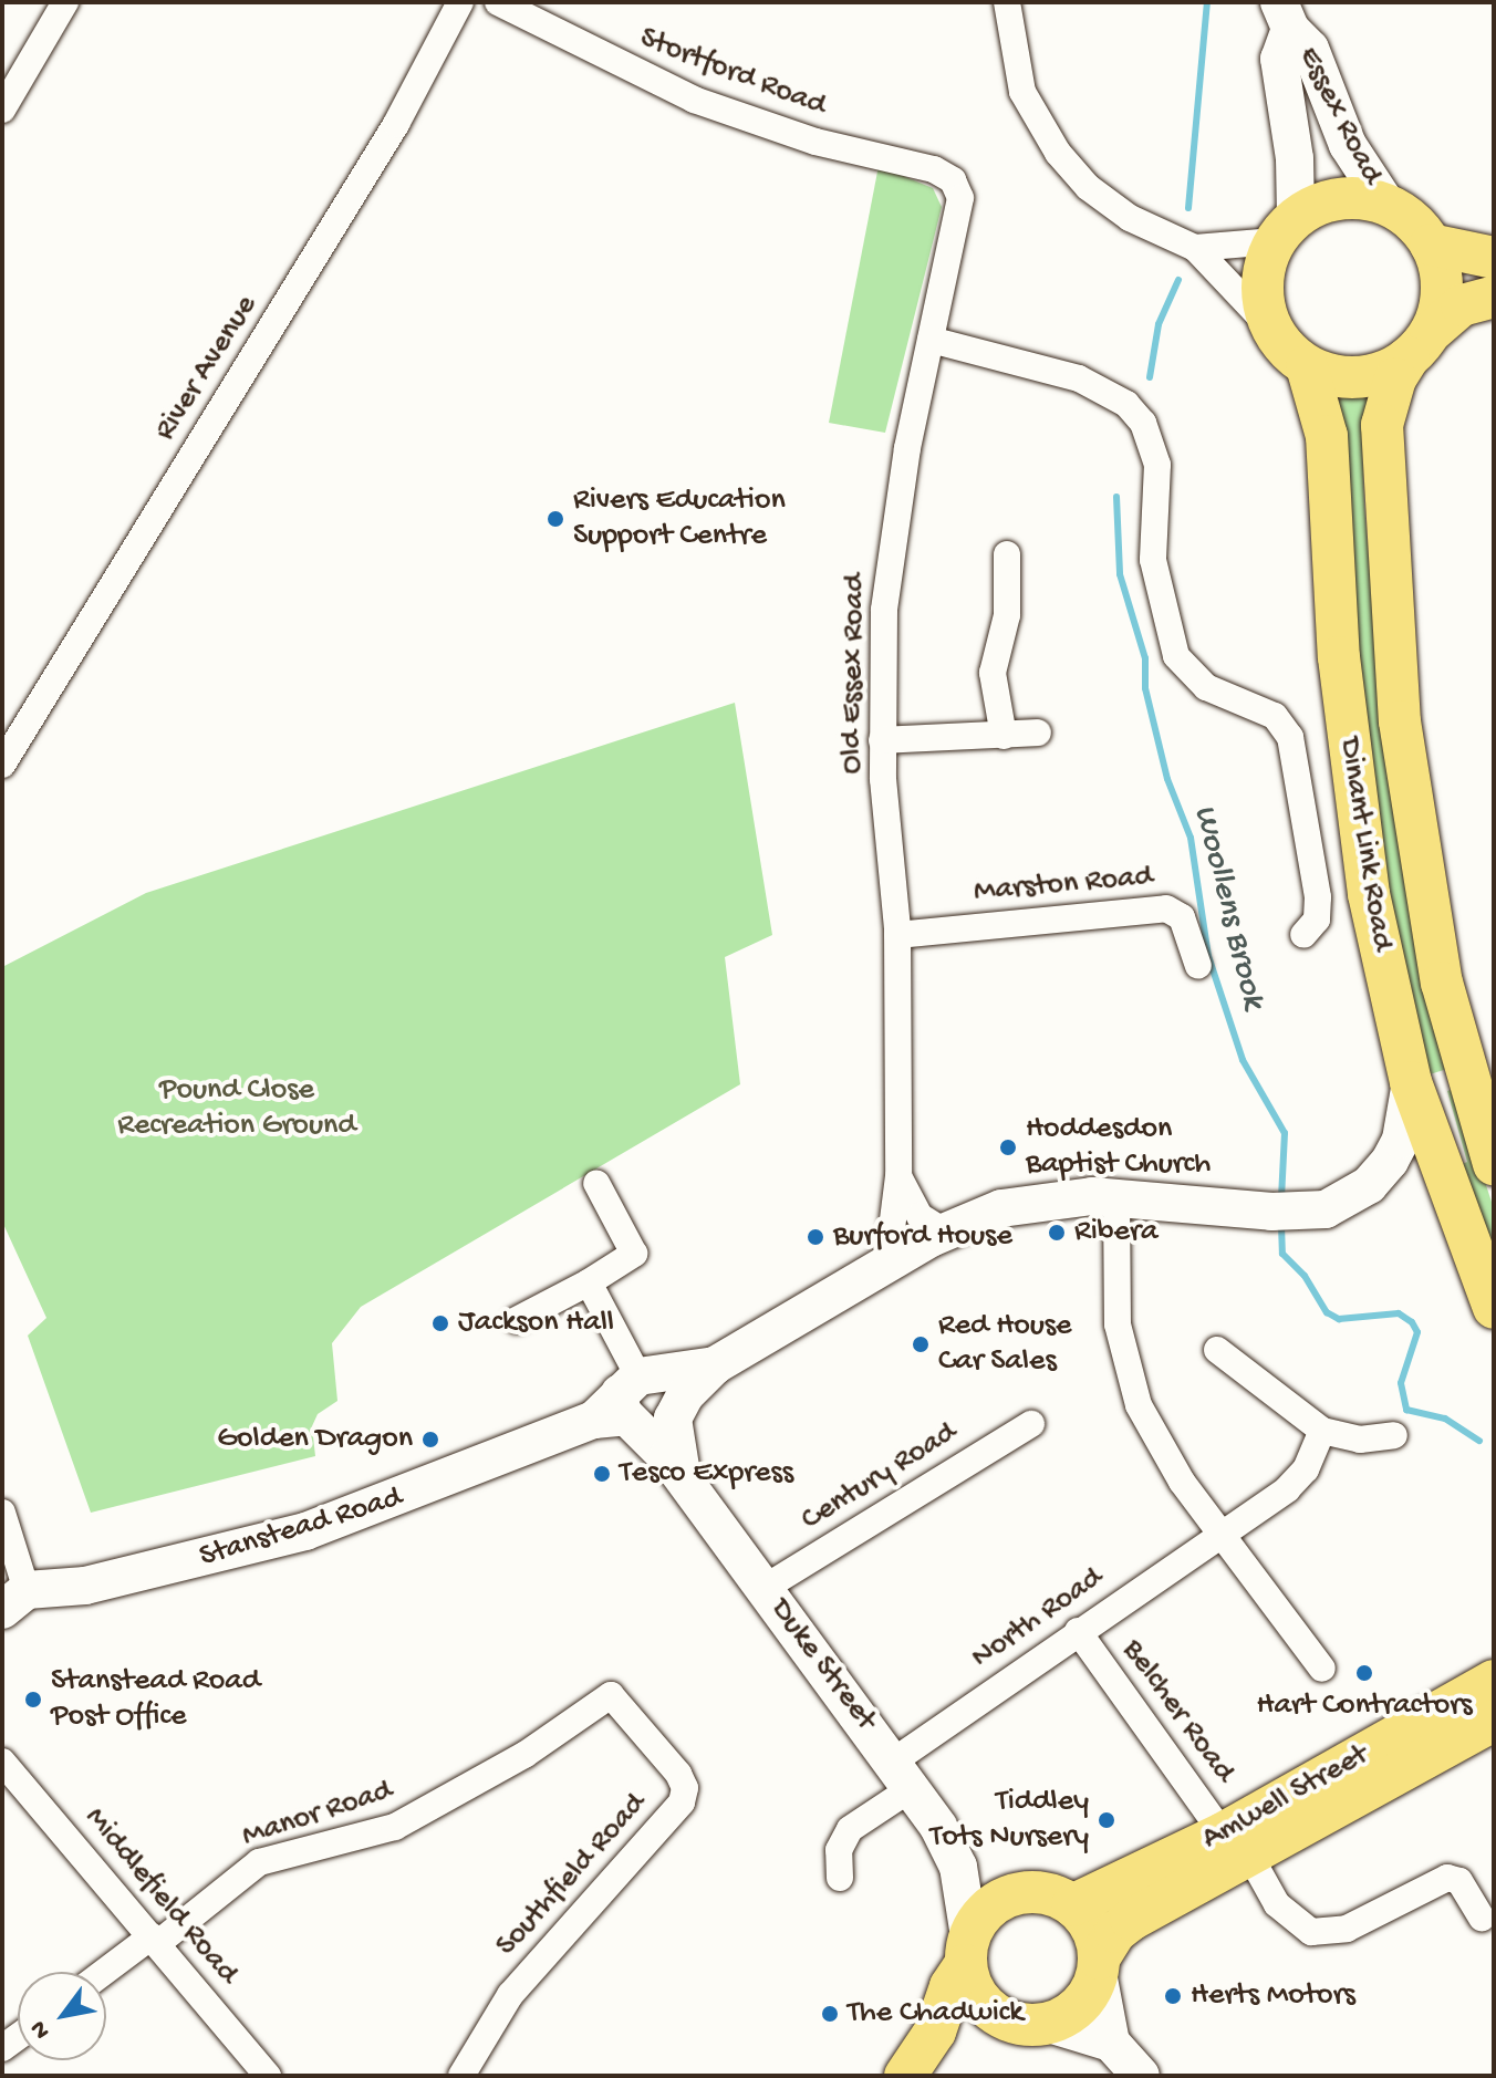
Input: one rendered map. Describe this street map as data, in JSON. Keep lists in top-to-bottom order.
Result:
{
  "streets": {
    "main road": ["Dinant Link Road", "Amwell Street"],
    "street": [
      "Stortford Road",
      "Essex Road",
      "River Avenue",
      "Old Essex Road",
      "Marston Road",
      "Century Road",
      "Stanstead Road",
      "North Road",
      "Duke Street",
      "Belcher Road",
      "Manor Road",
      "Southfield Road",
      "Middlefield Road"
    ]
  },
  "crossings": [
    ["Stortford Road", "Old Essex Road"],
    ["Essex Road", "Dinant Link Road"],
    ["Old Essex Road", "Marston Road"],
    ["Century Road", "Duke Street"],
    ["Stanstead Road", "Duke Street"],
    ["North Road", "Duke Street"],
    ["North Road", "Belcher Road"],
    ["Duke Street", "Amwell Street"],
    ["Belcher Road", "Amwell Street"],
    ["Manor Road", "Southfield Road"],
    ["Manor Road", "Middlefield Road"]
  ],
  "water": ["Woollens Brook"],
  "parks": ["Pound Close Recreation Ground"],
  "places": [
    "Rivers Education Support Centre",
    "Hoddesdon Baptist Church",
    "Ribera",
    "Burford House",
    "Jackson Hall",
    "Red House Car Sales",
    "Golden Dragon",
    "Tesco Express",
    "Hart Contractors",
    "Stanstead Road Post Office",
    "Tiddley Tots Nursery",
    "Herts Motors",
    "The Chadwick"
  ],
  "north": "bottom left"
}
